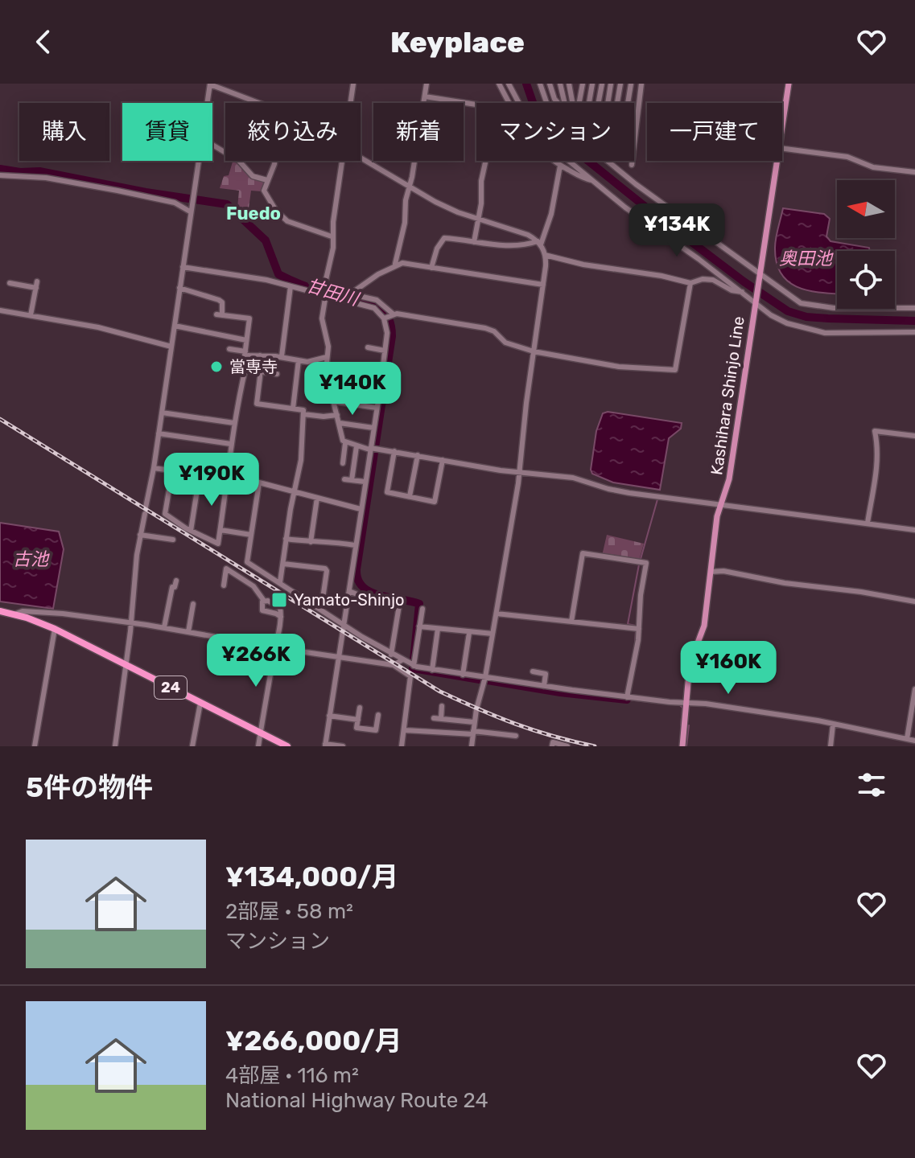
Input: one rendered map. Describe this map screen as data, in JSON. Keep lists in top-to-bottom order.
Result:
{
  "streets": {
    "highway": ["24"],
    "main road": ["Kashihara Shinjo Line"]
  },
  "districts": ["Fuedo"],
  "water": ["奥田池", "甘田川", "古池"],
  "places": {
    "other": ["當専寺"],
    "transit": ["Yamato-Shinjo"]
  },
  "north": "left",
  "page": {
    "header": "Keyplace",
    "chip": [
      "購入",
      "賃貸",
      "絞り込み",
      "新着",
      "マンション",
      "一戸建て"
    ],
    "price": [
      "¥134K",
      "¥140K",
      "¥190K",
      "¥266K",
      "¥160K"
    ],
    "heading": "5件の物件",
    "list": [
      {
        "name": "¥134,000/月",
        "note": "2部屋 · 58 m² · マンション"
      },
      {
        "name": "¥266,000/月",
        "note": "4部屋 · 116 m² · National Highway Route 24"
      }
    ]
  }
}
